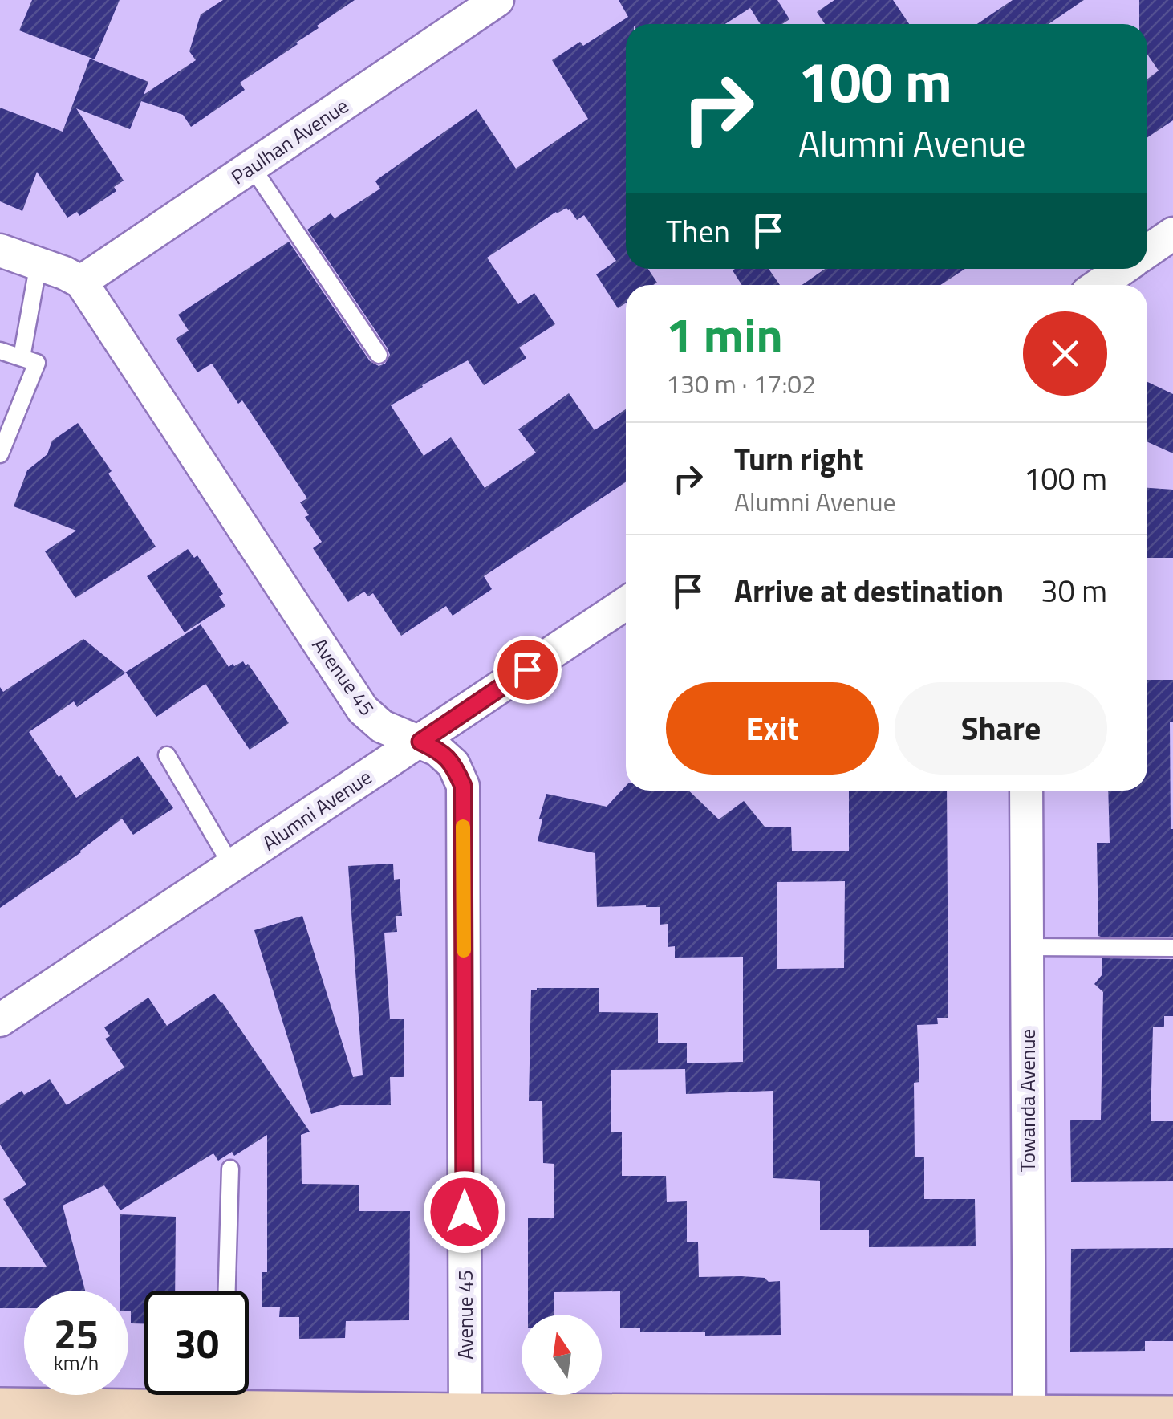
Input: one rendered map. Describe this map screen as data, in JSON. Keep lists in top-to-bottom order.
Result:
{
  "streets": {
    "street": [
      "Paulhan Avenue",
      "Avenue 45",
      "Alumni Avenue",
      "Towanda Avenue"
    ]
  },
  "crossings": [
    ["Paulhan Avenue", "Avenue 45"],
    ["Avenue 45", "Alumni Avenue"]
  ],
  "north": "top",
  "page": {
    "turn": ["100 m", "Alumni Avenue"],
    "then": "Then",
    "heading": ["1 min", "130 m · 17:02"],
    "list": [
      {
        "name": "Turn right",
        "note": "Alumni Avenue",
        "value": "100 m"
      },
      {
        "name": "Arrive at destination",
        "value": "30 m"
      }
    ],
    "buttons": ["Exit", "Share"],
    "speed": "25 km/h",
    "limit": "30"
  }
}
